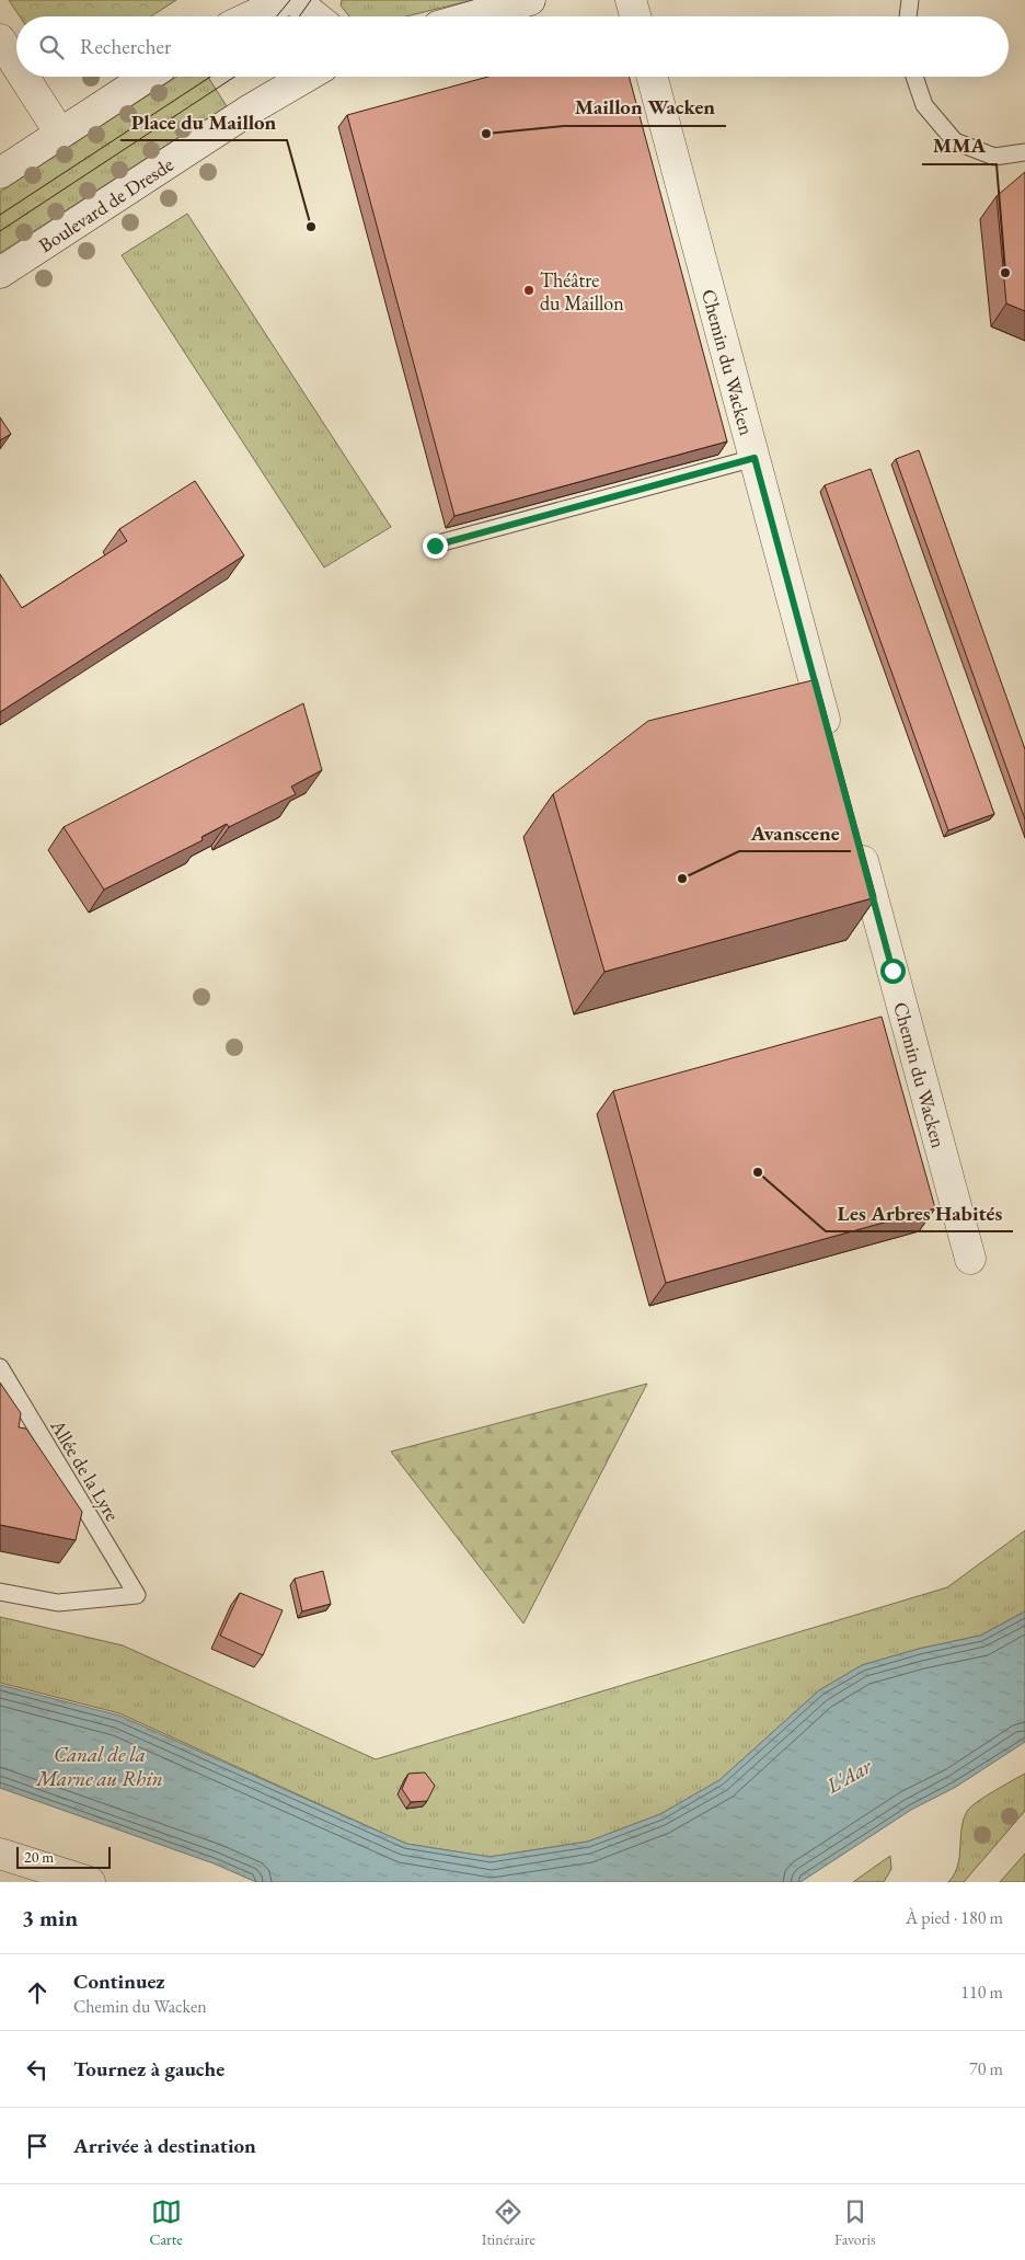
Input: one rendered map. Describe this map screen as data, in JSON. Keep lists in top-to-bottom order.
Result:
{
  "streets": {
    "street": ["Boulevard de Dresde", "Chemin du Wacken"],
    "lane": ["Allée de la Lyre"]
  },
  "water": ["Canal de la Marne au Rhin", "L'Aar"],
  "places": [
    "Maillon Wacken",
    "Place du Maillon",
    "MMA",
    "Théâtre du Maillon",
    "Avanscene",
    "Les Arbres Habités"
  ],
  "scale_bar": "20 m",
  "page": {
    "search": "Rechercher",
    "scale": "20 m",
    "heading": ["3 min", "À pied · 180 m"],
    "list": [
      ["Continuez", "Chemin du Wacken", "110 m"],
      ["Tournez à gauche", "70 m"],
      "Arrivée à destination"
    ],
    "nav": ["Carte", "Itinéraire", "Favoris"]
  }
}
